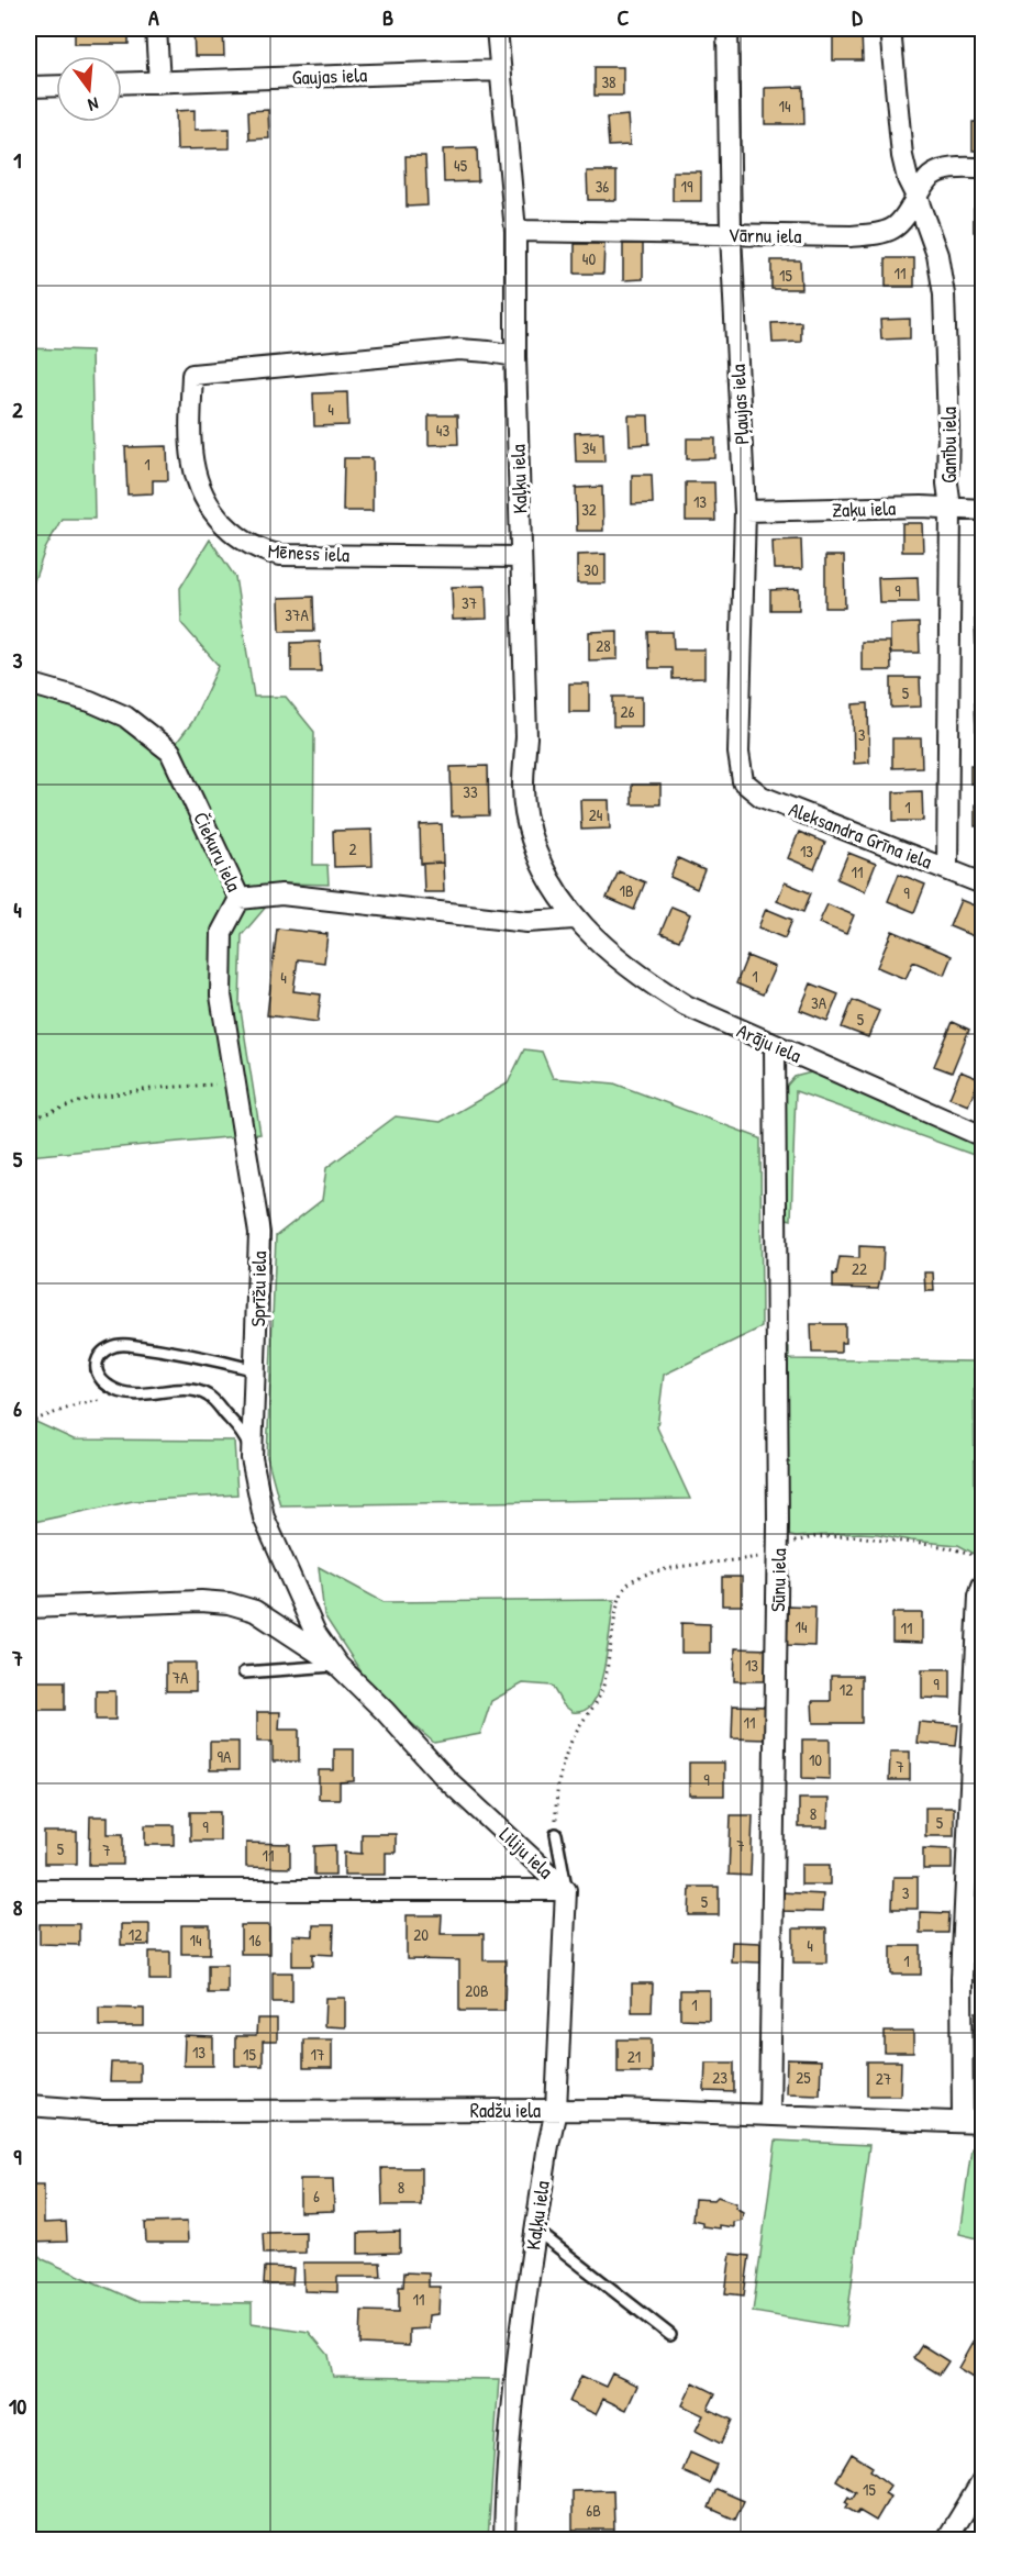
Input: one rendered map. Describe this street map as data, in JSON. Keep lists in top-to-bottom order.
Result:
{
  "streets": {
    "street": [
      "Gaujas iela",
      "Vārnu iela",
      "Pļaujas iela",
      "Ganību iela",
      "Kaļķu iela",
      "Zaķu iela",
      "Mēness iela",
      "Aleksandra Grīna iela",
      "Čiekuru iela",
      "Arāju iela",
      "Sprīžu iela",
      "Sūnu iela",
      "Liliju iela",
      "Radžu iela"
    ]
  },
  "crossings": [
    ["Gaujas iela", "Kaļķu iela"],
    ["Vārnu iela", "Pļaujas iela"],
    ["Vārnu iela", "Ganību iela"],
    ["Vārnu iela", "Kaļķu iela"],
    ["Pļaujas iela", "Zaķu iela"],
    ["Pļaujas iela", "Aleksandra Grīna iela"],
    ["Ganību iela", "Zaķu iela"],
    ["Ganību iela", "Aleksandra Grīna iela"],
    ["Kaļķu iela", "Mēness iela"],
    ["Kaļķu iela", "Čiekuru iela"],
    ["Kaļķu iela", "Arāju iela"],
    ["Kaļķu iela", "Liliju iela"],
    ["Kaļķu iela", "Radžu iela"],
    ["Čiekuru iela", "Arāju iela"],
    ["Čiekuru iela", "Sprīžu iela"],
    ["Arāju iela", "Sūnu iela"],
    ["Sprīžu iela", "Liliju iela"],
    ["Sūnu iela", "Radžu iela"]
  ],
  "house_numbers": [
    "38",
    "14",
    "45",
    "36",
    "19",
    "40",
    "11",
    "15",
    "4",
    "43",
    "34",
    "1",
    "13",
    "32",
    "30",
    "9",
    "37",
    "37A",
    "28",
    "5",
    "26",
    "3",
    "33",
    "1",
    "24",
    "2",
    "13",
    "11",
    "1B",
    "9",
    "1",
    "4",
    "3A",
    "5",
    "22",
    "14",
    "11",
    "13",
    "7A",
    "9",
    "12",
    "11",
    "9A",
    "10",
    "7",
    "9",
    "8",
    "5",
    "9",
    "7",
    "5",
    "7",
    "11",
    "3",
    "5",
    "12",
    "20",
    "14",
    "16",
    "4",
    "1",
    "20B",
    "1",
    "13",
    "15",
    "17",
    "21",
    "23",
    "25",
    "27",
    "8",
    "6",
    "11",
    "15",
    "6B"
  ],
  "north": "bottom",
  "grid": {
    "columns": [
      "A",
      "B",
      "C",
      "D"
    ],
    "rows": [
      "1",
      "2",
      "3",
      "4",
      "5",
      "6",
      "7",
      "8",
      "9",
      "10"
    ]
  }
}
